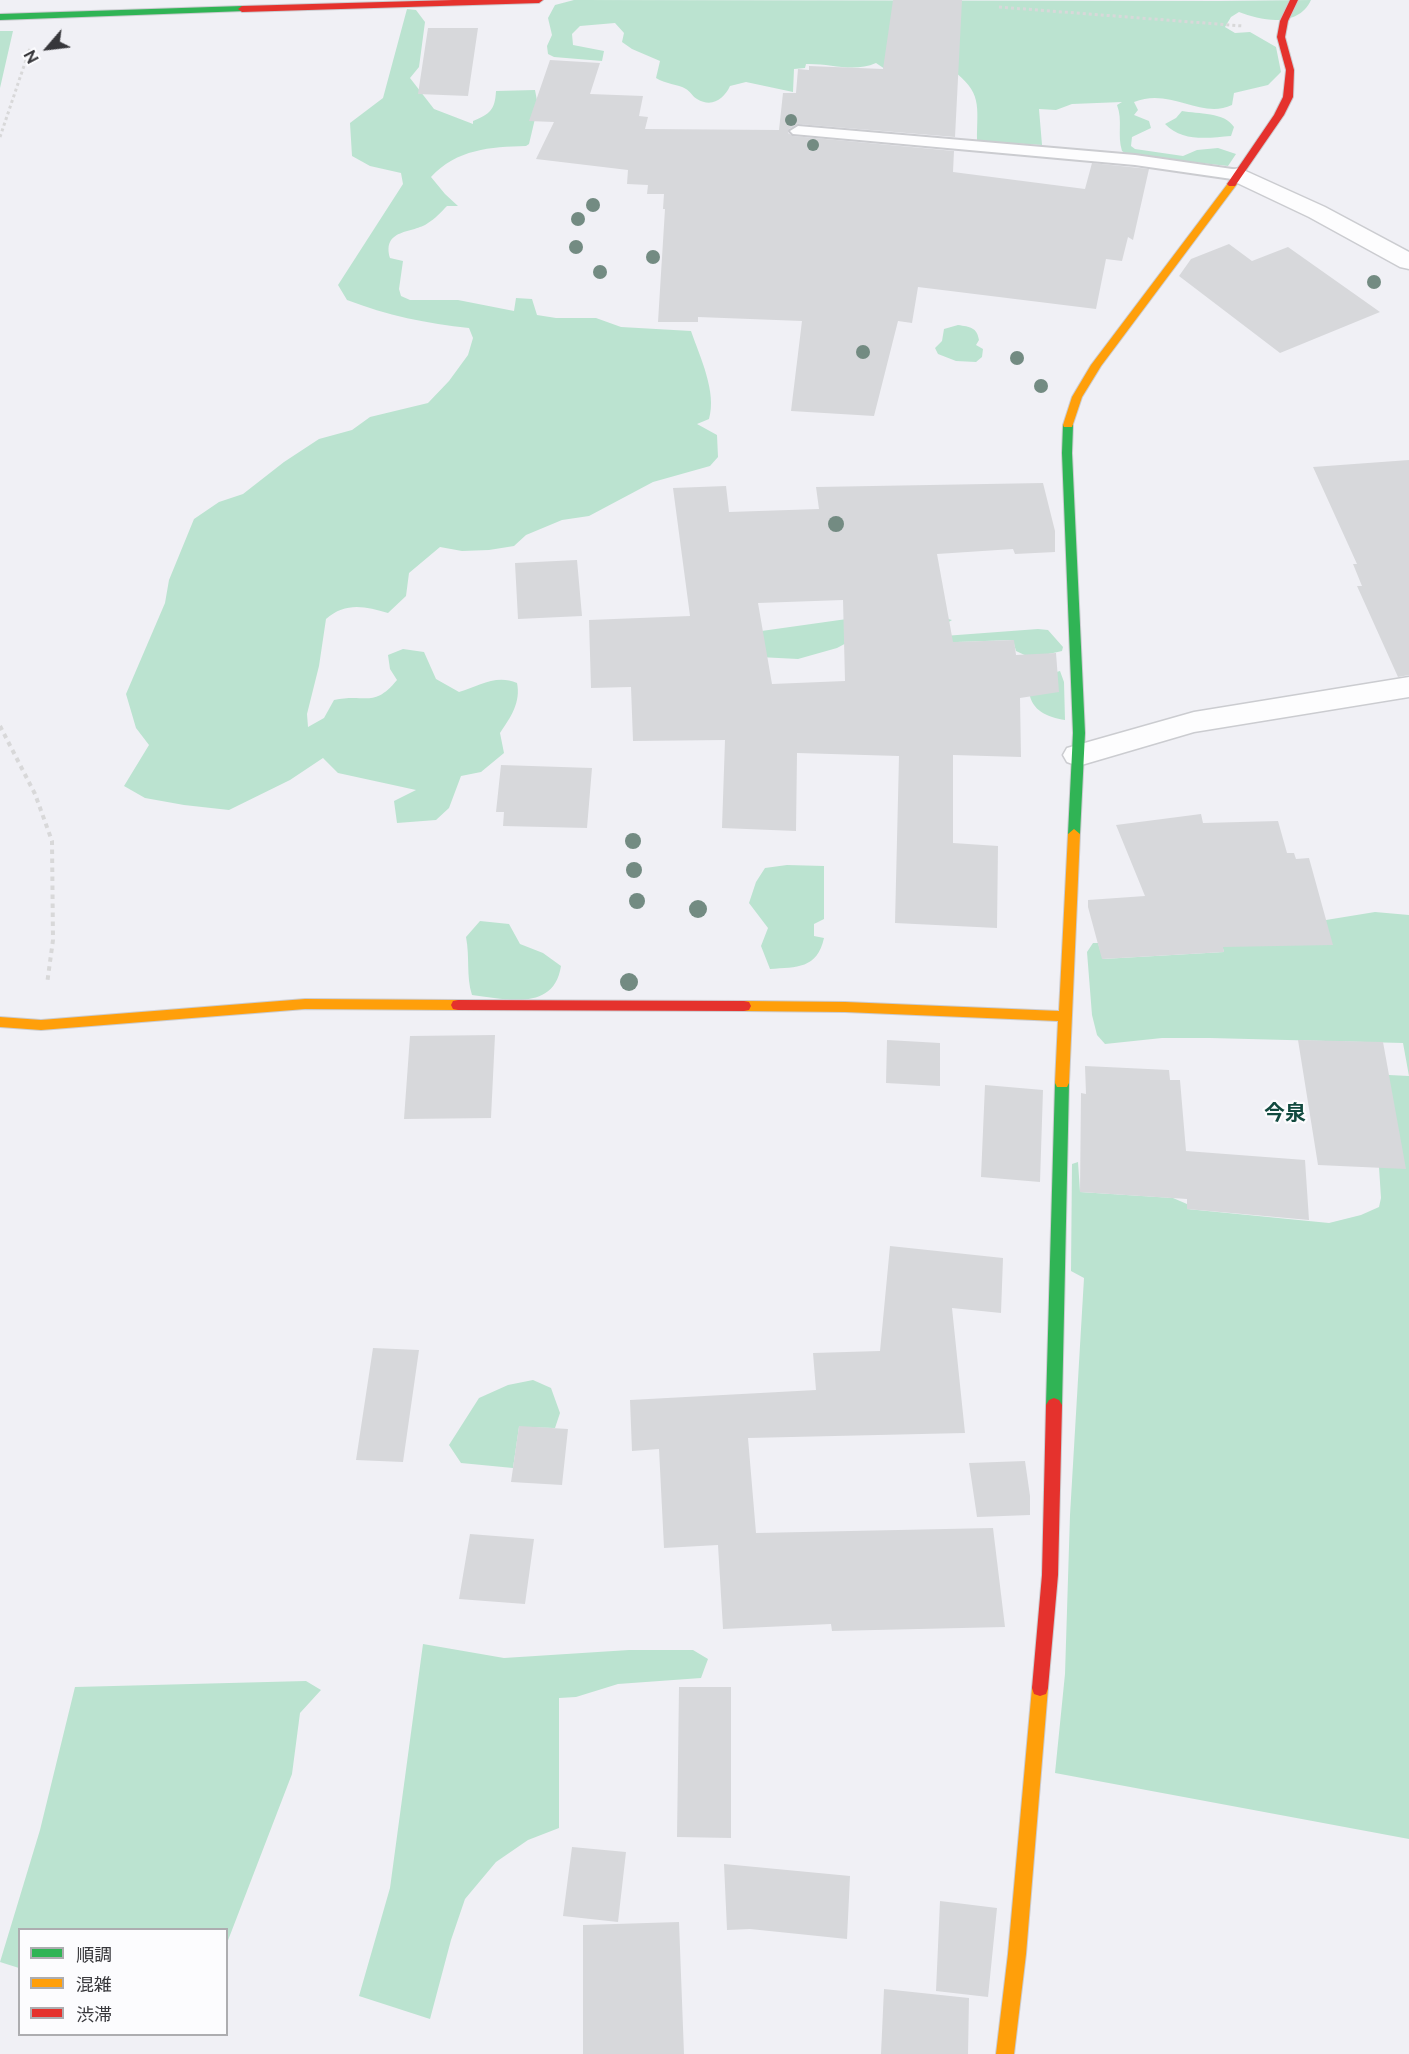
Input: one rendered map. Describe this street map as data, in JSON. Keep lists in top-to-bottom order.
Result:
{
  "districts": ["今泉"],
  "legend": ["順調", "混雑", "渋滞"],
  "north": "bottom left"
}
